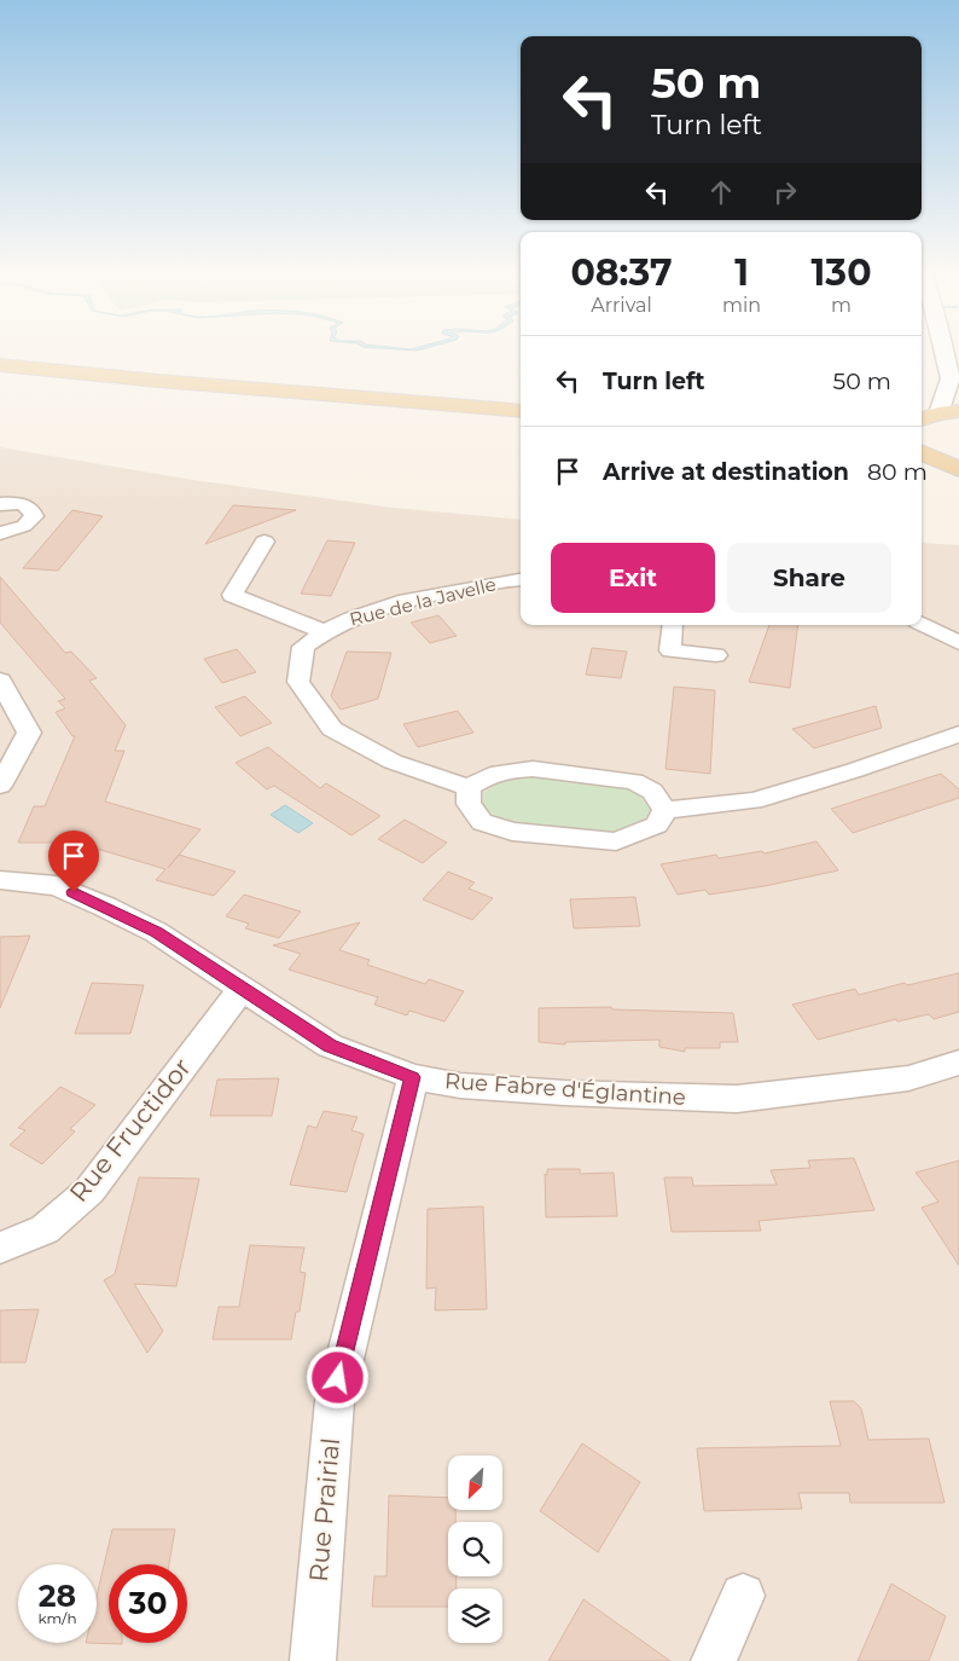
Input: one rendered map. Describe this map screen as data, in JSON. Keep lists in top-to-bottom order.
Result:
{
  "streets": {
    "street": [
      "Rue de la Javelle",
      "Rue Fabre d'Églantine",
      "Rue Fructidor",
      "Rue Prairial"
    ]
  },
  "crossings": [
    ["Rue Fabre d'Églantine", "Rue Fructidor"],
    ["Rue Fabre d'Églantine", "Rue Prairial"]
  ],
  "north": "bottom left",
  "page": {
    "turn": ["50 m", "Turn left"],
    "eta": [
      "08:37",
      "Arrival",
      "1",
      "min",
      "130",
      "m"
    ],
    "list": [
      {
        "name": "Turn left",
        "value": "50 m"
      },
      {
        "name": "Arrive at destination",
        "value": "80 m"
      }
    ],
    "buttons": ["Exit", "Share"],
    "speed": "28 km/h",
    "limit": "30"
  }
}
